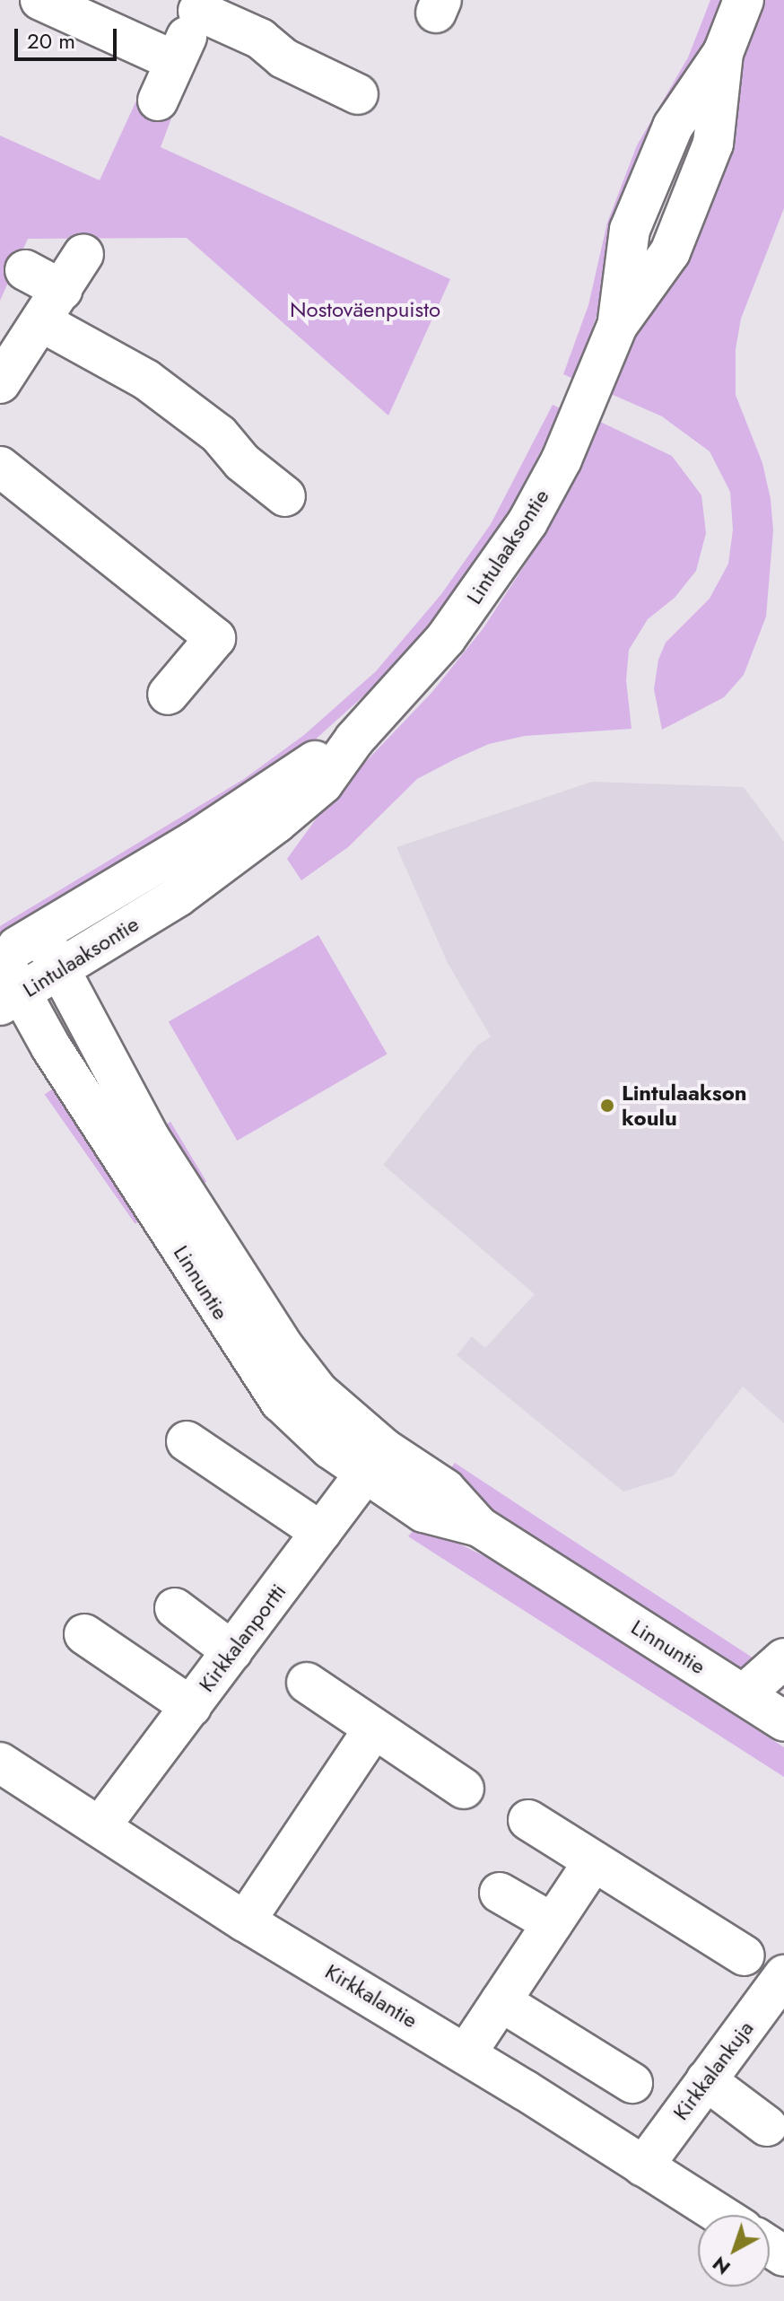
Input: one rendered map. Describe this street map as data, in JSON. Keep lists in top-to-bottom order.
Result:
{
  "streets": {
    "street": [
      "Lintulaaksontie",
      "Linnuntie",
      "Kirkkalanportti",
      "Kirkkalantie",
      "Kirkkalankuja"
    ]
  },
  "crossings": [
    ["Lintulaaksontie", "Linnuntie"],
    ["Linnuntie", "Kirkkalanportti"],
    ["Kirkkalanportti", "Kirkkalantie"],
    ["Kirkkalantie", "Kirkkalankuja"]
  ],
  "parks": ["Nostoväenpuisto"],
  "places": ["Lintulaakson koulu"],
  "scale_bar": "20 m",
  "north": "bottom left"
}
